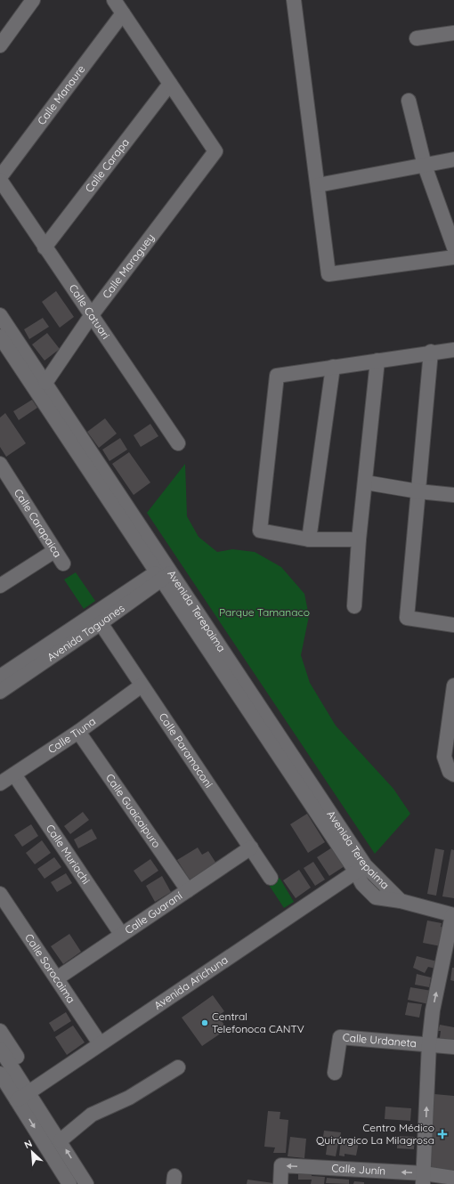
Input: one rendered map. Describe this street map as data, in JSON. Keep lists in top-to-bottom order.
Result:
{
  "streets": {
    "street": [
      "Calle Manaure",
      "Calle Carapa",
      "Calle Maraguey",
      "Calle Catuari",
      "Calle Carapaica",
      "Avenida Terepaima",
      "Avenida Taguanes",
      "Calle Tiuna",
      "Calle Paramaconi",
      "Calle Guaicaipuro",
      "Calle Muriachi",
      "Calle Guaraní",
      "Calle Sorocaima",
      "Avenida Arichuna",
      "Calle Urdaneta",
      "Calle Junín"
    ]
  },
  "crossings": [
    ["Calle Carapa", "Calle Maraguey"],
    ["Calle Carapa", "Calle Catuari"],
    ["Calle Maraguey", "Calle Catuari"],
    ["Calle Maraguey", "Avenida Terepaima"],
    ["Avenida Terepaima", "Avenida Taguanes"],
    ["Avenida Terepaima", "Avenida Arichuna"],
    ["Avenida Taguanes", "Calle Paramaconi"],
    ["Calle Tiuna", "Calle Paramaconi"],
    ["Calle Tiuna", "Calle Guaicaipuro"],
    ["Calle Tiuna", "Calle Muriachi"],
    ["Calle Paramaconi", "Calle Guaraní"],
    ["Calle Guaicaipuro", "Calle Guaraní"],
    ["Calle Muriachi", "Calle Guaraní"],
    ["Calle Guaraní", "Calle Sorocaima"],
    ["Calle Sorocaima", "Avenida Arichuna"]
  ],
  "one_way": ["Calle Junín"],
  "parks": ["Parque Tamanaco"],
  "places": {
    "other": ["Central Telefonoca CANTV"],
    "health": ["Centro Médico Quirúrgico La Milagrosa"]
  },
  "north": "top left"
}
